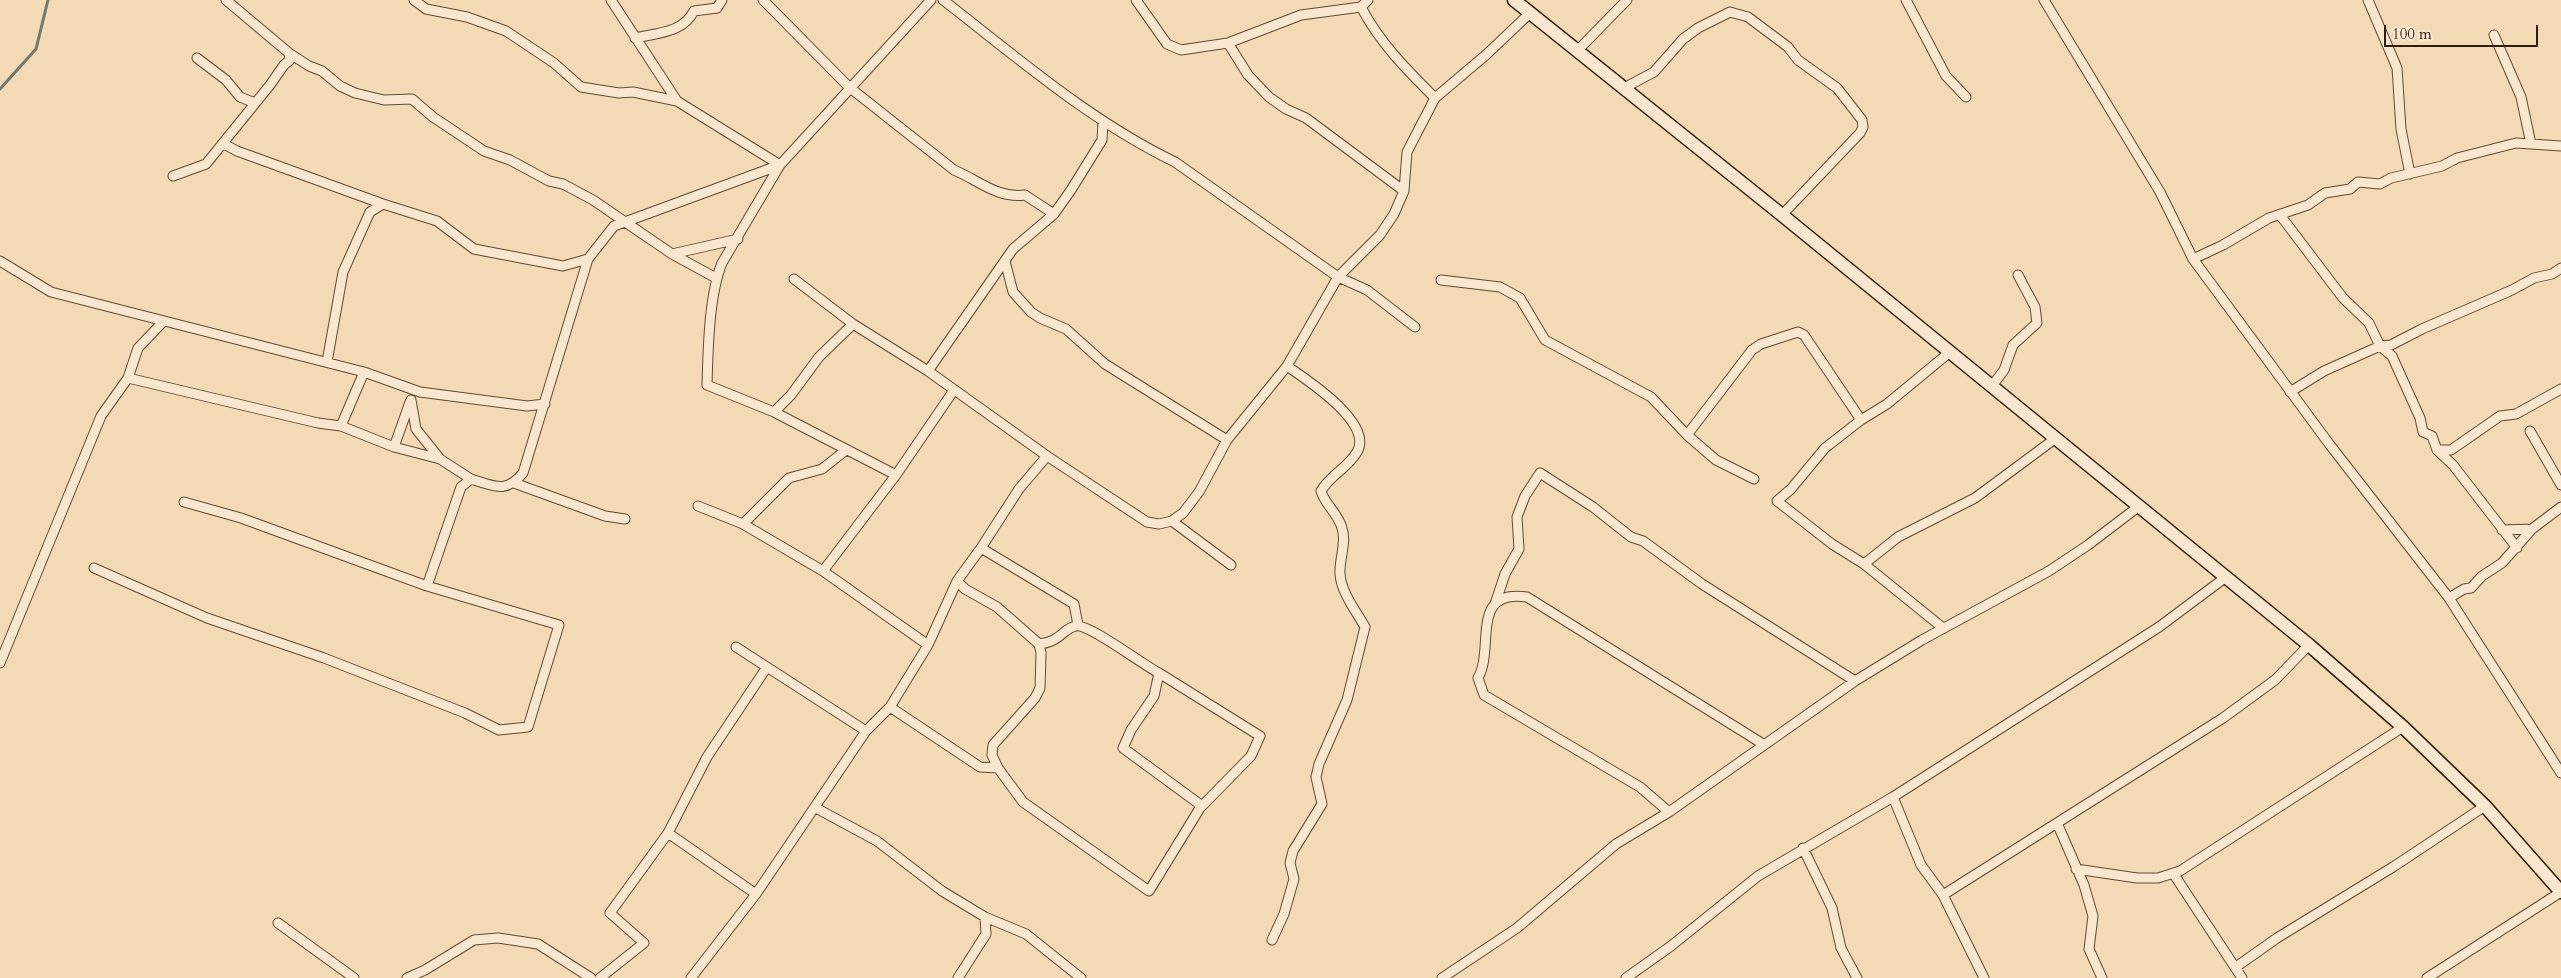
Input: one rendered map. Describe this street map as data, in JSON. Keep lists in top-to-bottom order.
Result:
{
  "scale_bar": "100 m"
}
